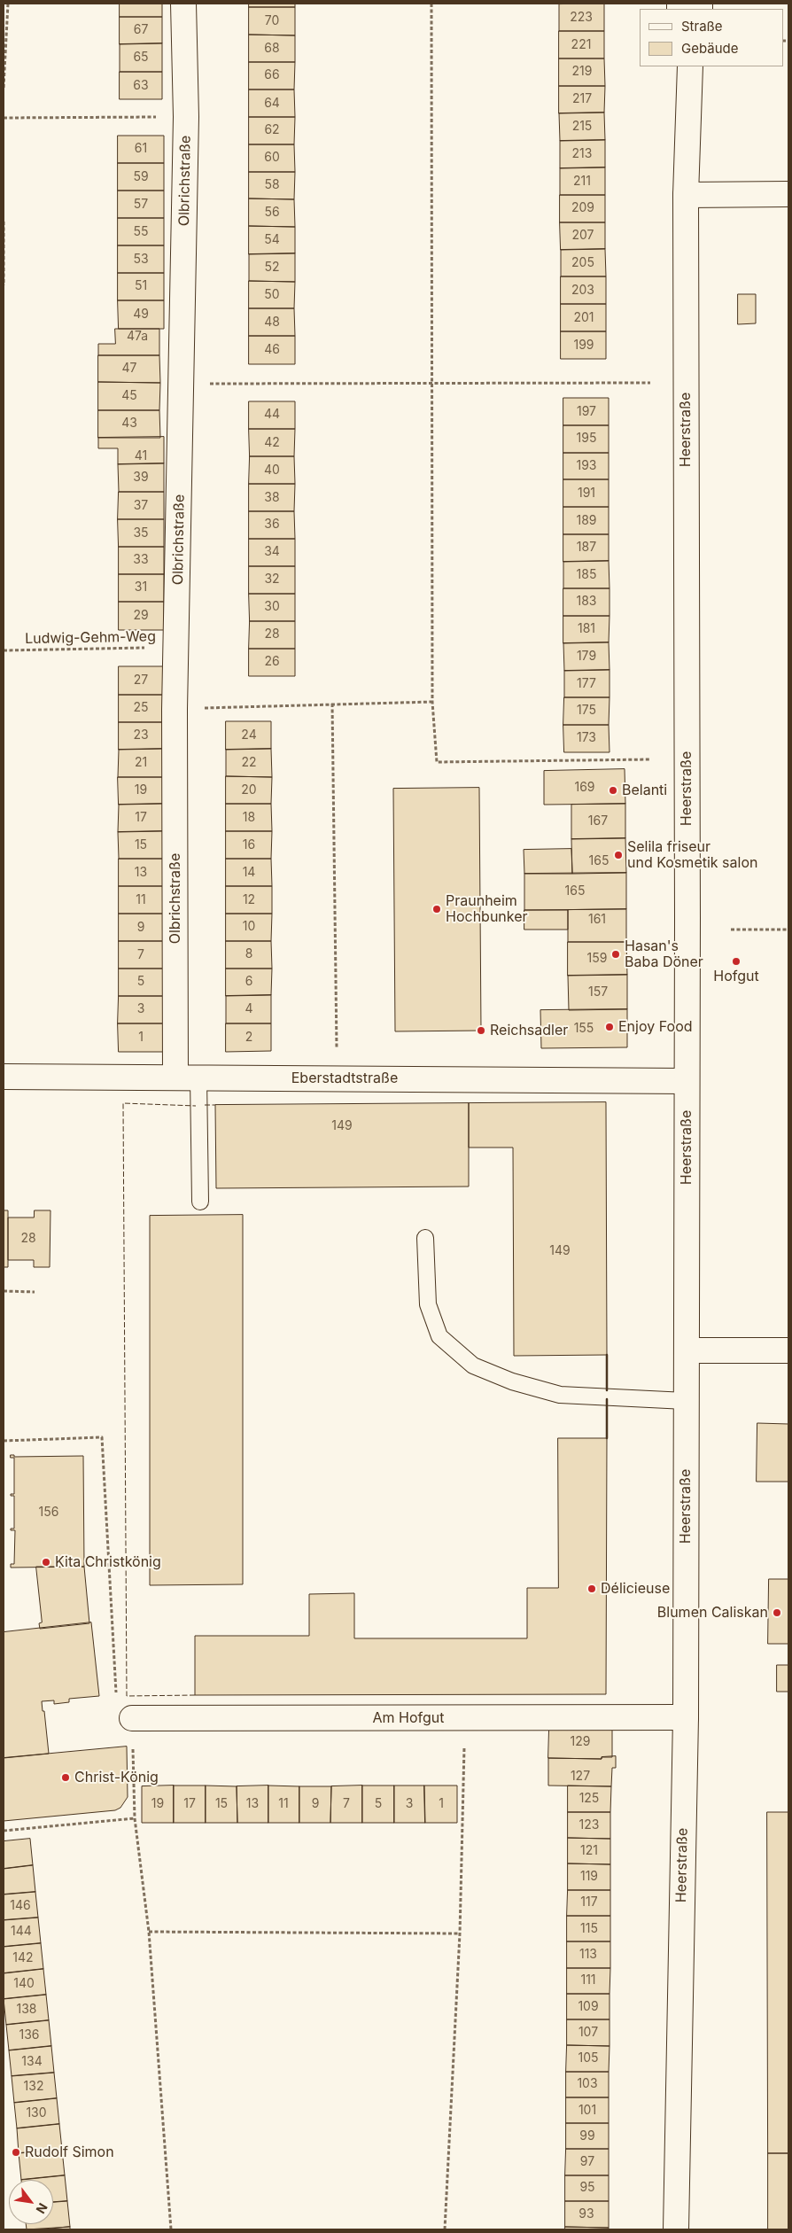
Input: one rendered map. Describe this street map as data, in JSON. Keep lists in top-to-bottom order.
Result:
{
  "streets": {
    "street": [
      "Olbrichstraße",
      "Heerstraße",
      "Eberstadtstraße",
      "Am Hofgut"
    ],
    "path": ["Ludwig-Gehm-Weg"]
  },
  "crossings": [
    ["Olbrichstraße", "Ludwig-Gehm-Weg"],
    ["Olbrichstraße", "Eberstadtstraße"],
    ["Heerstraße", "Eberstadtstraße"],
    ["Heerstraße", "Am Hofgut"]
  ],
  "places": [
    "Belanti",
    "Selila friseur und Kosmetik salon",
    "Praunheim Hochbunker",
    "Hasan's Baba Döner",
    "Hofgut",
    "Enjoy Food",
    "Reichsadler",
    "Kita Christkönig",
    "Délicieuse",
    "Blumen Caliskan",
    "Christ-König",
    "Rudolf Simon"
  ],
  "house_numbers": [
    "223",
    "70",
    "67",
    "221",
    "68",
    "65",
    "219",
    "66",
    "63",
    "217",
    "64",
    "215",
    "62",
    "61",
    "213",
    "60",
    "59",
    "211",
    "58",
    "57",
    "209",
    "56",
    "55",
    "207",
    "54",
    "53",
    "205",
    "52",
    "51",
    "203",
    "50",
    "49",
    "201",
    "48",
    "47a",
    "199",
    "46",
    "47",
    "45",
    "197",
    "44",
    "43",
    "195",
    "42",
    "41",
    "193",
    "40",
    "39",
    "191",
    "38",
    "37",
    "189",
    "36",
    "35",
    "187",
    "34",
    "33",
    "185",
    "32",
    "31",
    "183",
    "30",
    "29",
    "181",
    "28",
    "179",
    "26",
    "27",
    "177",
    "25",
    "175",
    "23",
    "24",
    "173",
    "21",
    "22",
    "169",
    "19",
    "20",
    "17",
    "18",
    "167",
    "15",
    "16",
    "165",
    "13",
    "14",
    "165",
    "11",
    "12",
    "161",
    "10",
    "9",
    "8",
    "7",
    "159",
    "5",
    "6",
    "157",
    "3",
    "4",
    "155",
    "1",
    "2",
    "149",
    "28",
    "149",
    "156",
    "129",
    "127",
    "125",
    "19",
    "17",
    "15",
    "13",
    "11",
    "9",
    "7",
    "5",
    "3",
    "1",
    "123",
    "121",
    "119",
    "117",
    "146",
    "115",
    "144",
    "113",
    "142",
    "111",
    "140",
    "109",
    "138",
    "107",
    "136",
    "105",
    "134",
    "103",
    "132",
    "101",
    "130",
    "99",
    "97",
    "95",
    "93"
  ],
  "legend": ["Straße", "Gebäude"],
  "north": "bottom right"
}
